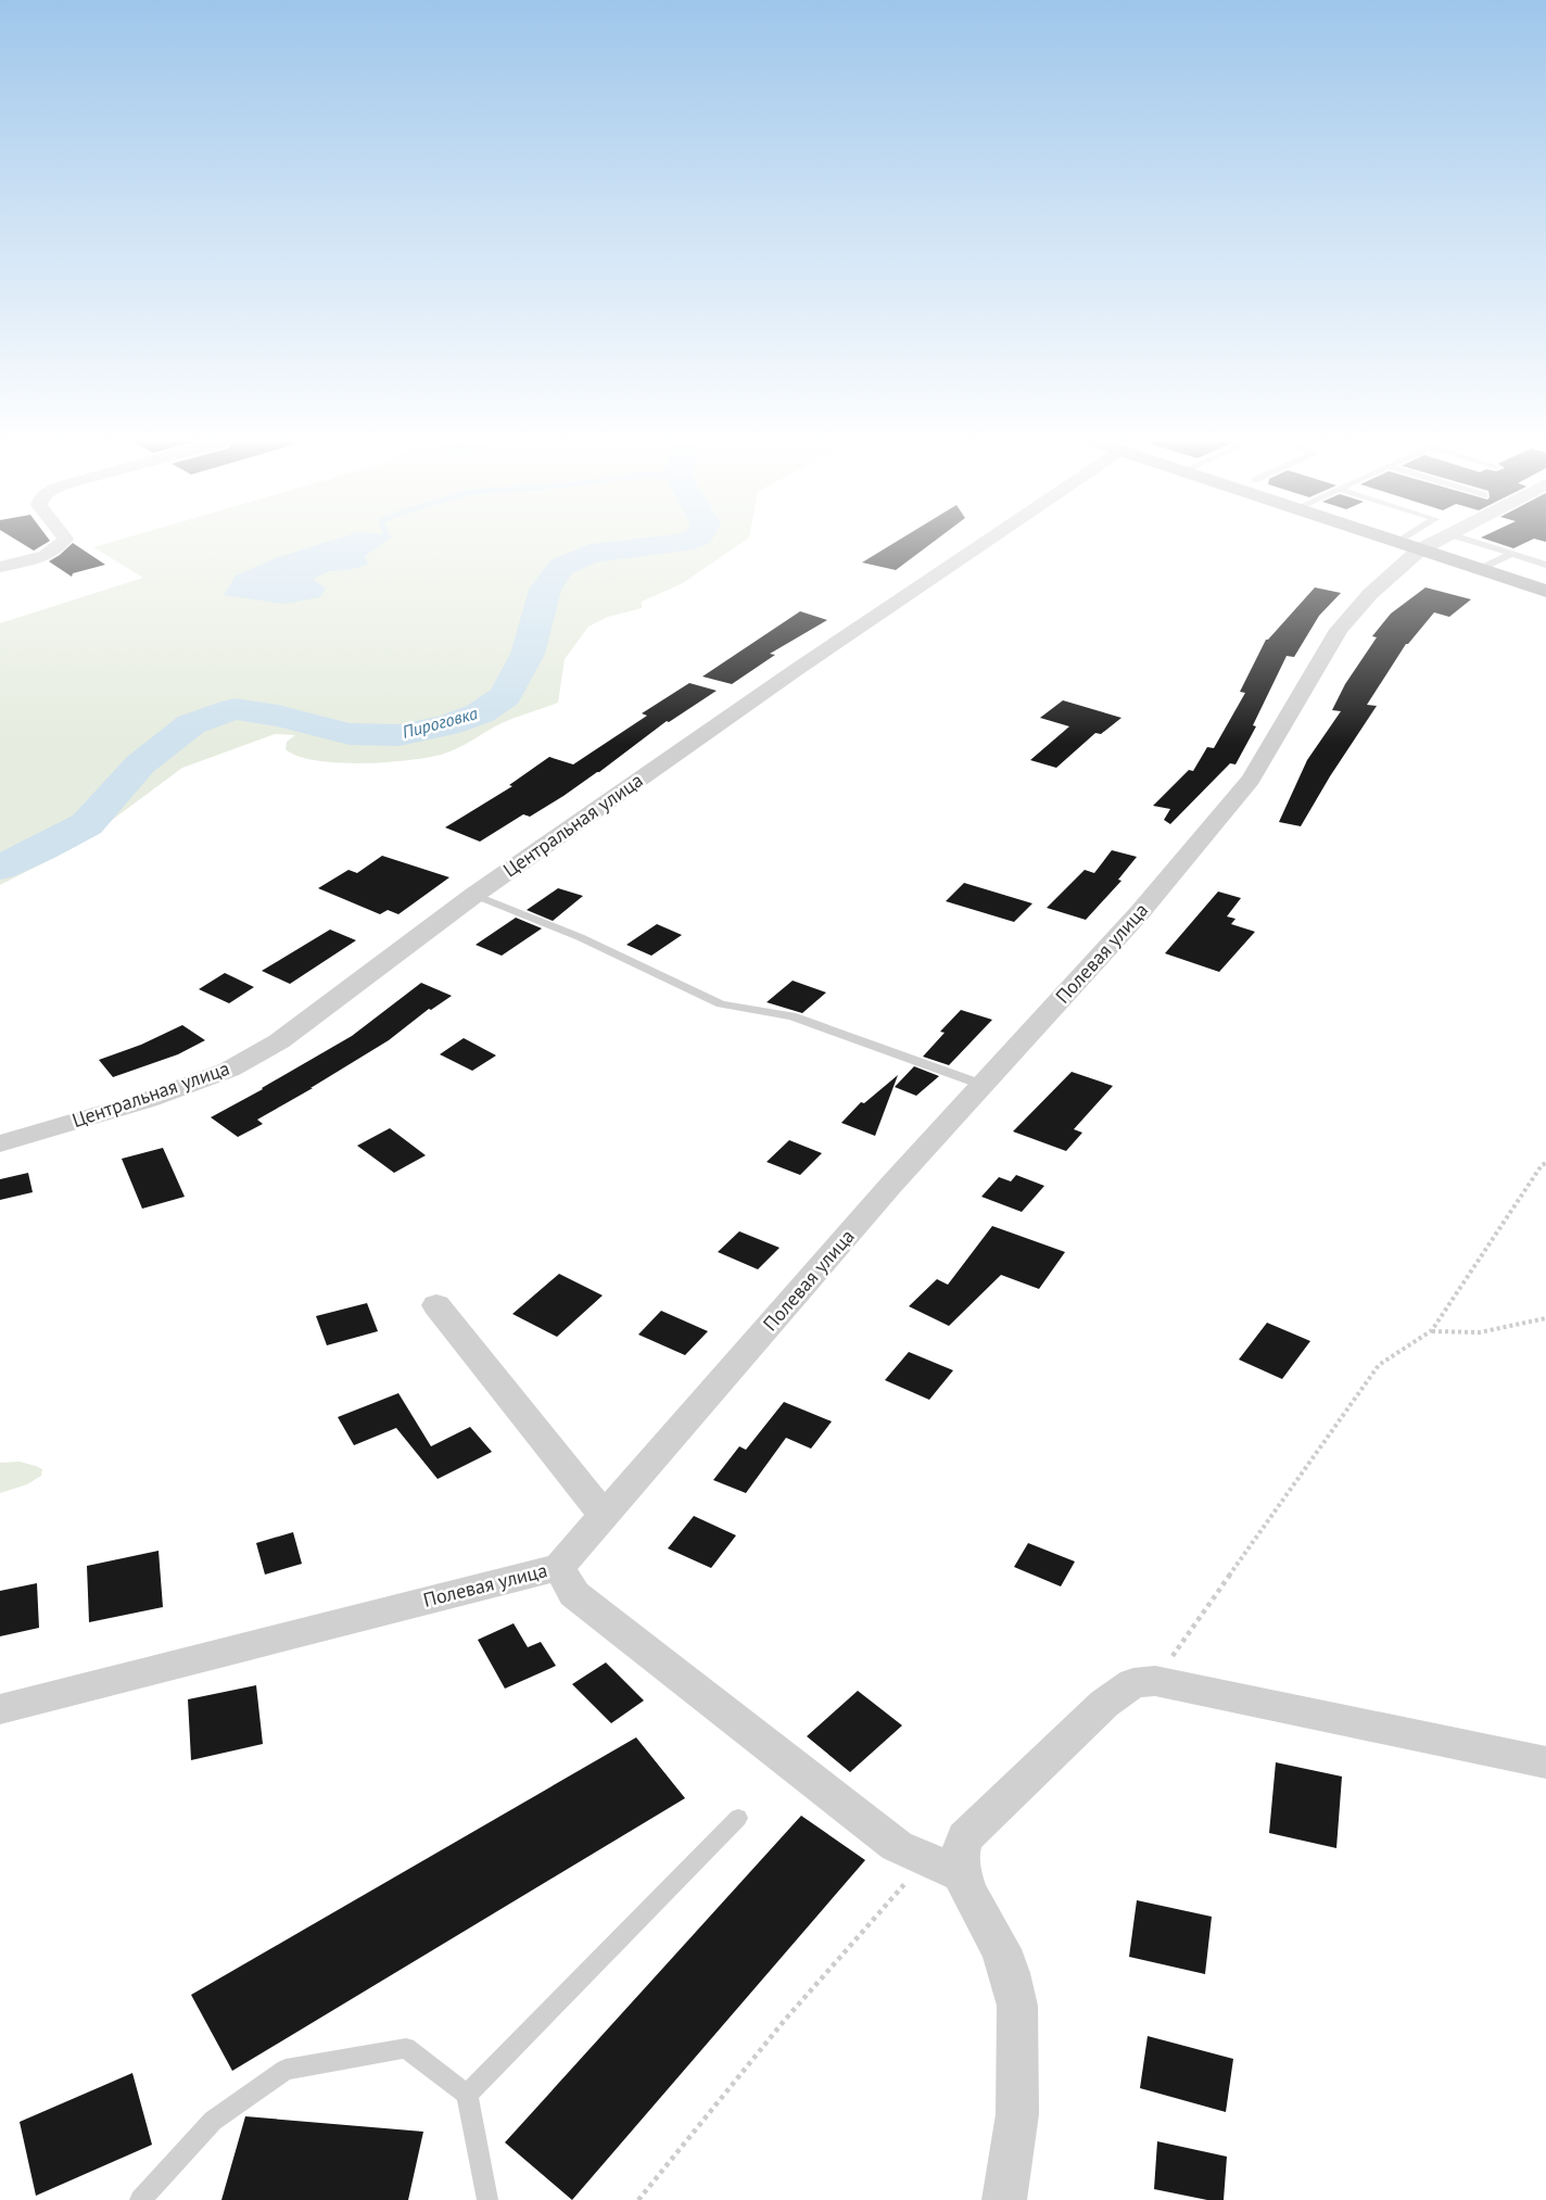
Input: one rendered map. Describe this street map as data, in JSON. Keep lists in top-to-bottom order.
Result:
{
  "streets": {
    "street": ["Центральная улица", "Полевая улица"]
  },
  "water": ["Пироговка"]
}
